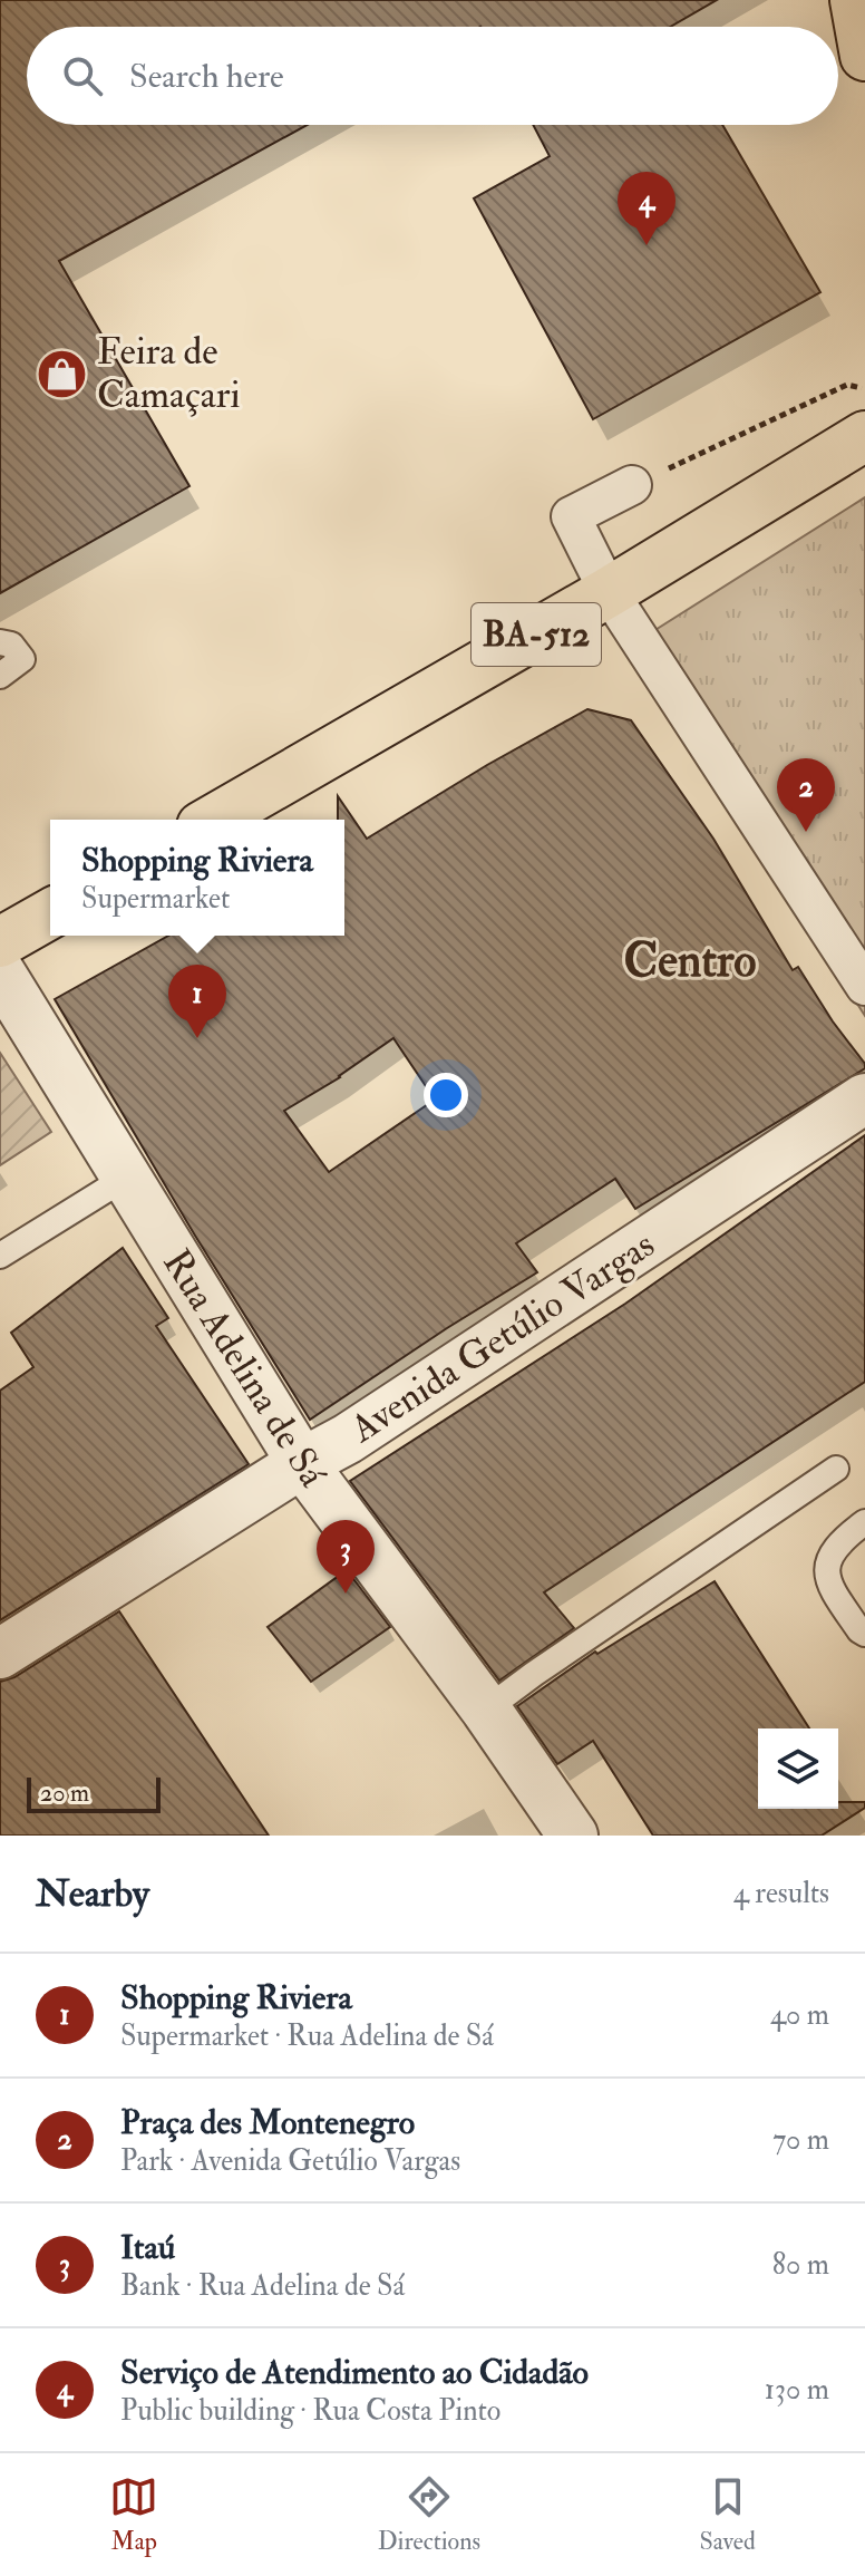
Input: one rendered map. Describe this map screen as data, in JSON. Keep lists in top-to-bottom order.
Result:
{
  "streets": {
    "main road": ["BA-512"],
    "street": ["Avenida Getúlio Vargas", "Rua Adelina de Sá"]
  },
  "crossings": [
    ["Avenida Getúlio Vargas", "Rua Adelina de Sá"]
  ],
  "districts": ["Centro"],
  "places": {
    "shop": ["Feira de Camaçari"]
  },
  "scale_bar": "20 m",
  "page": {
    "search": "Search here",
    "pins": [
      "4",
      "2",
      "1",
      "3"
    ],
    "popup": ["Shopping Riviera", "Supermarket"],
    "scale": "20 m",
    "heading": ["Nearby", "4 results"],
    "list": [
      {
        "mark": "1",
        "name": "Shopping Riviera",
        "note": "Supermarket · Rua Adelina de Sá",
        "value": "40 m"
      },
      {
        "mark": "2",
        "name": "Praça des Montenegro",
        "note": "Park · Avenida Getúlio Vargas",
        "value": "70 m"
      },
      {
        "mark": "3",
        "name": "Itaú",
        "note": "Bank · Rua Adelina de Sá",
        "value": "80 m"
      },
      {
        "mark": "4",
        "name": "Serviço de Atendimento ao Cidadão",
        "note": "Public building · Rua Costa Pinto",
        "value": "130 m"
      }
    ],
    "nav": ["Map", "Directions", "Saved"]
  }
}
